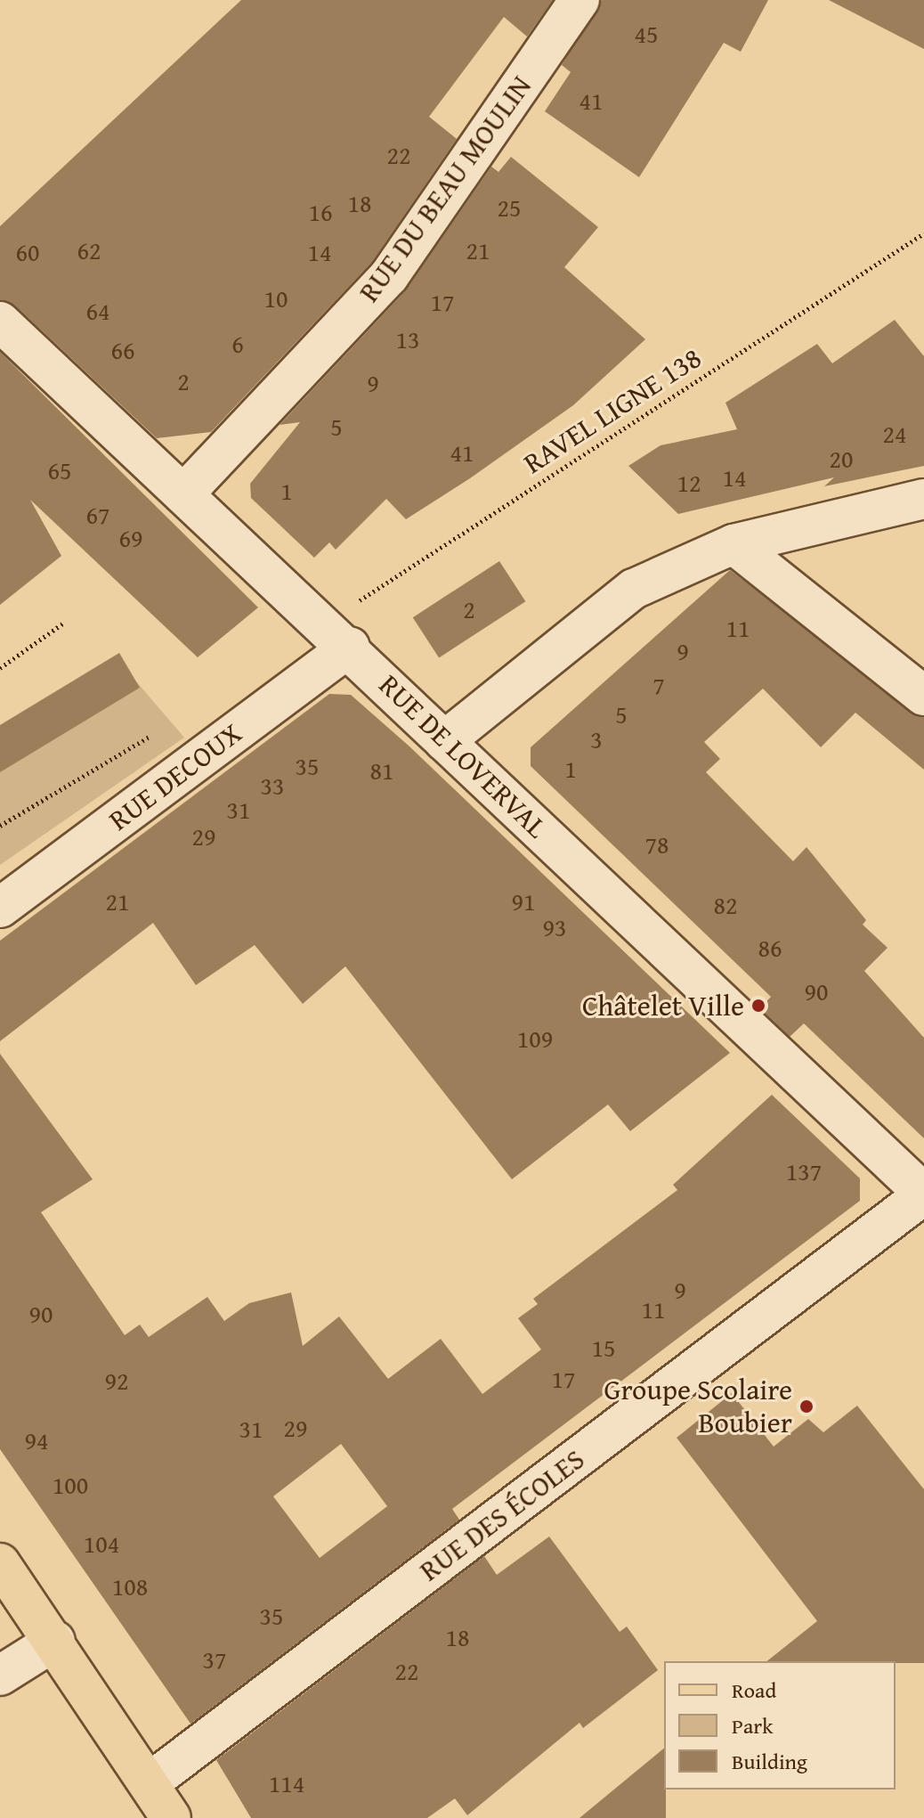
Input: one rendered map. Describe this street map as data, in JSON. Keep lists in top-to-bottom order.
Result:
{
  "streets": {
    "street": [
      "RUE DU BEAU MOULIN",
      "RUE DE LOVERVAL",
      "RUE DECOUX",
      "RUE DES ÉCOLES"
    ],
    "path": ["RAVEL LIGNE 138"]
  },
  "crossings": [
    ["RUE DU BEAU MOULIN", "RUE DE LOVERVAL"],
    ["RAVEL LIGNE 138", "RUE DE LOVERVAL"],
    ["RAVEL LIGNE 138", "RUE DECOUX"],
    ["RUE DE LOVERVAL", "RUE DECOUX"],
    ["RUE DE LOVERVAL", "RUE DES ÉCOLES"]
  ],
  "places": ["Châtelet Ville", "Groupe Scolaire Boubier"],
  "house_numbers": [
    "45",
    "41",
    "22",
    "18",
    "25",
    "16",
    "62",
    "21",
    "60",
    "14",
    "10",
    "17",
    "64",
    "13",
    "6",
    "66",
    "2",
    "9",
    "5",
    "24",
    "41",
    "20",
    "65",
    "14",
    "12",
    "1",
    "67",
    "69",
    "2",
    "11",
    "9",
    "7",
    "5",
    "3",
    "35",
    "1",
    "81",
    "33",
    "31",
    "29",
    "78",
    "21",
    "91",
    "82",
    "93",
    "86",
    "90",
    "109",
    "137",
    "9",
    "11",
    "90",
    "15",
    "17",
    "92",
    "29",
    "31",
    "94",
    "100",
    "104",
    "108",
    "35",
    "18",
    "37",
    "22",
    "114"
  ],
  "legend": ["Road", "Park", "Building"]
}
